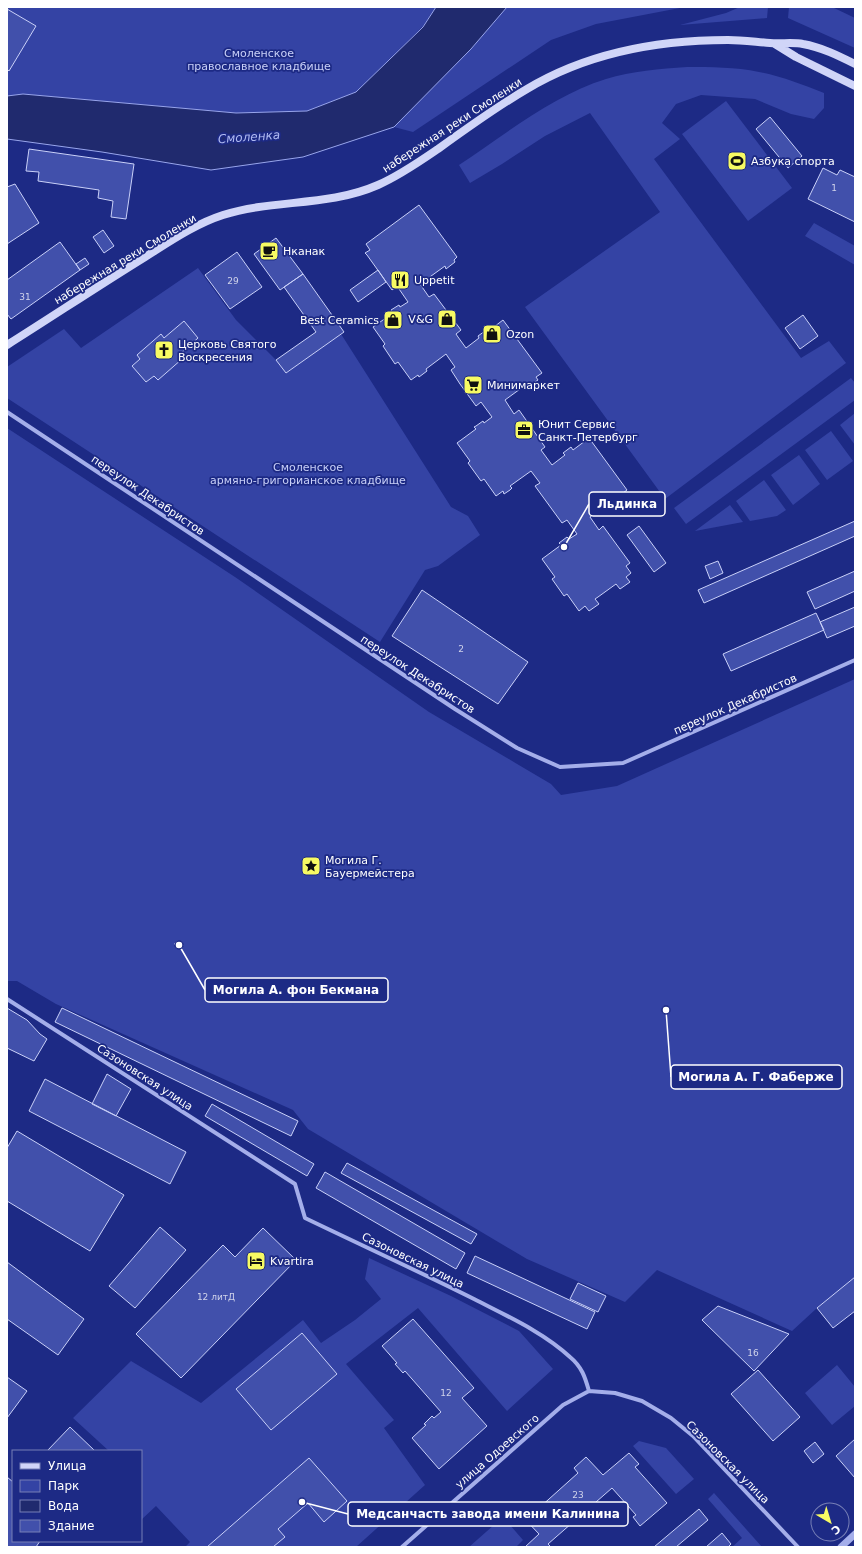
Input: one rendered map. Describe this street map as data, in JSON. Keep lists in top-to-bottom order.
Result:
{
  "streets": {
    "main road": ["набережная реки Смоленки"],
    "street": ["переулок Декабристов", "Сазоновская улица", "улица Одоевского"]
  },
  "crossings": [
    ["Сазоновская улица", "улица Одоевского"]
  ],
  "water": ["Смоленка"],
  "parks": ["Смоленское православное кладбище", "Смоленское армяно-григорианское кладбище"],
  "places": {
    "sports": ["Азбука спорта"],
    "cafe": ["Нканак"],
    "restaurant": ["Uppetit"],
    "shop": ["V&G", "Best Ceramics", "Ozon"],
    "church": ["Церковь Святого Воскресения"],
    "supermarket": ["Минимаркет"],
    "office": ["Юнит Сервис Санкт-Петербург"],
    "other": [
      "Льдинка",
      "Могила А. фон Бекмана",
      "Могила А. Г. Фаберже",
      "Медсанчасть завода имени Калинина"
    ],
    "place": ["Могила Г. Бауермейстера"],
    "hotel": ["Kvartira"]
  },
  "house_numbers": [
    "1",
    "29",
    "31",
    "2",
    "12 литД",
    "16",
    "12",
    "23"
  ],
  "legend": [
    "Улица",
    "Парк",
    "Вода",
    "Здание"
  ],
  "north": "bottom right"
}
